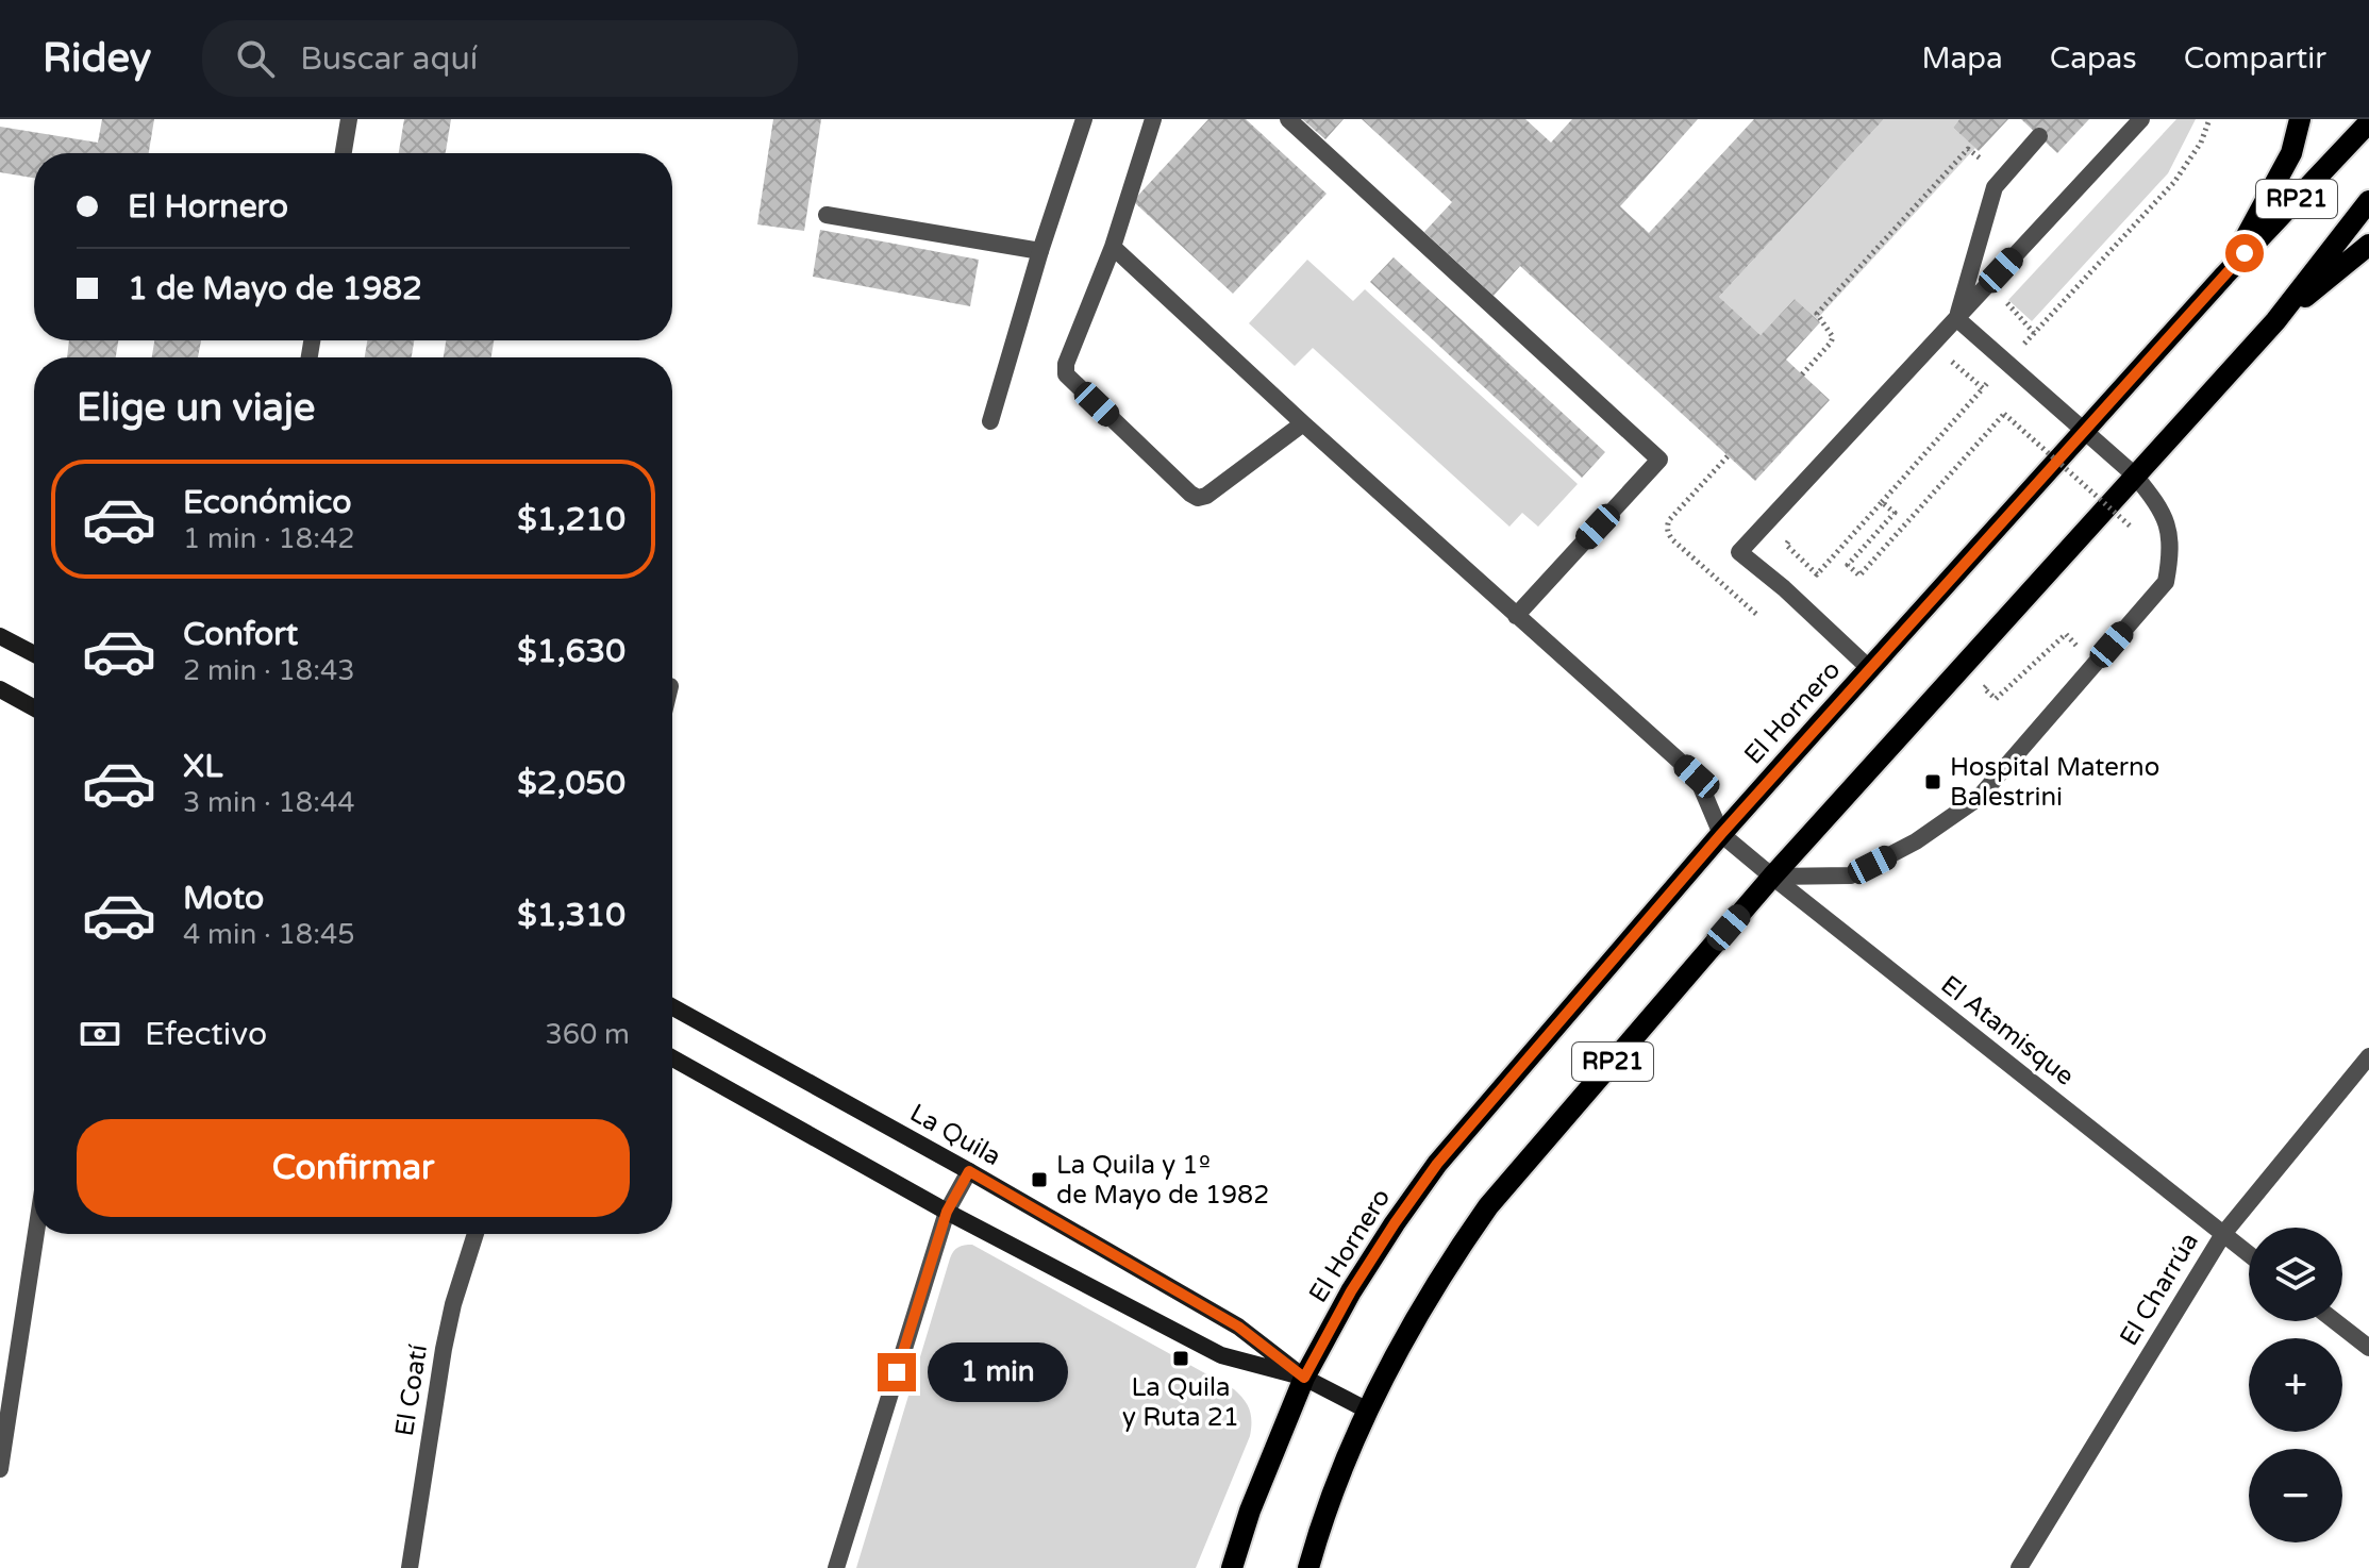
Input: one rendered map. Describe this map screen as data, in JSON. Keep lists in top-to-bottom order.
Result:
{
  "streets": {
    "main road": ["RP21", "El Hornero", "La Quila"],
    "street": ["El Atamisque", "El Charrúa", "El Coatí"]
  },
  "crossings": [
    ["RP21", "El Atamisque"],
    ["RP21", "La Quila"],
    ["El Hornero", "El Atamisque"],
    ["El Hornero", "La Quila"],
    ["El Atamisque", "El Charrúa"]
  ],
  "places": {
    "transit": ["Hospital Materno Balestrini", "La Quila y 1º de Mayo de 1982", "La Quila y Ruta 21"]
  },
  "page": {
    "header": "Ridey",
    "search": "Buscar aquí",
    "nav": ["Mapa", "Capas", "Compartir"],
    "banner": ["El Hornero", "1 de Mayo de 1982"],
    "heading": "Elige un viaje",
    "list": [
      {
        "name": "Económico",
        "note": "1 min · 18:42",
        "value": "$1,210"
      },
      {
        "name": "Confort",
        "note": "2 min · 18:43",
        "value": "$1,630"
      },
      {
        "name": "XL",
        "note": "3 min · 18:44",
        "value": "$2,050"
      },
      {
        "name": "Moto",
        "note": "4 min · 18:45",
        "value": "$1,310"
      }
    ],
    "pay": ["Efectivo", "360 m"],
    "buttons": "Confirmar",
    "map_buttons": ["+", "−"],
    "bubble": "1 min"
  }
}
